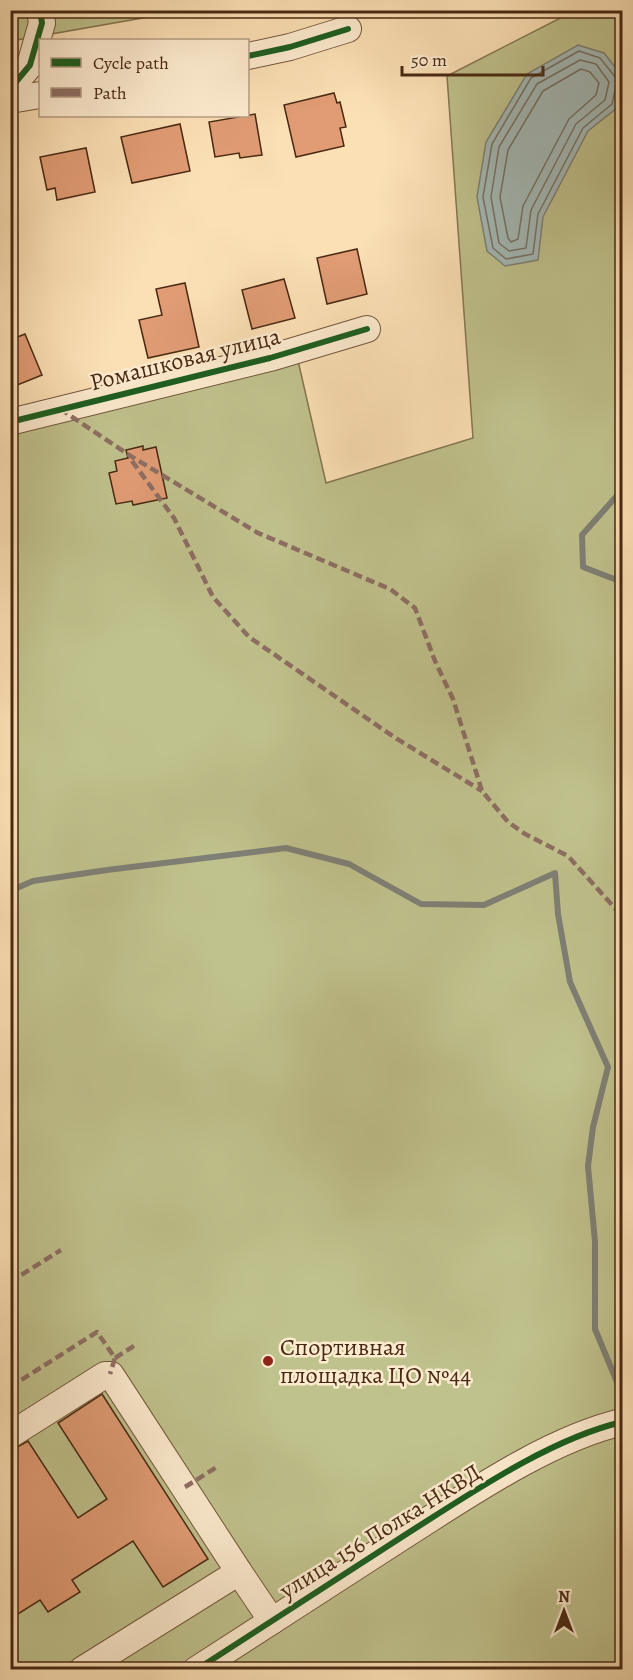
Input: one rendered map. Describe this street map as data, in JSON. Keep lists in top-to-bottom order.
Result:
{
  "streets": {
    "street": ["Ромашковая улица", "улица 156 Полка НКВД"]
  },
  "places": ["Спортивная площадка ЦО №44"],
  "legend": ["Cycle path", "Path"],
  "scale_bar": "50 m",
  "north": "top"
}
